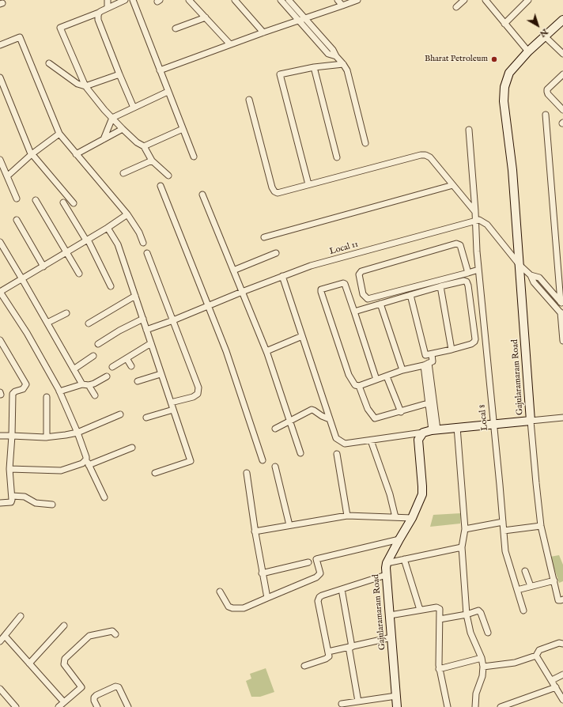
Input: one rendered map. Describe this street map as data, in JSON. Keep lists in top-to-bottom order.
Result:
{
  "streets": {
    "main road": ["Gajularamaram Road"],
    "street": ["Local 11", "Local 8"]
  },
  "crossings": [
    ["Local 11", "Local 8"],
    ["Gajularamaram Road", "Local 8"]
  ],
  "places": ["Bharat Petroleum"],
  "north": "bottom right"
}
